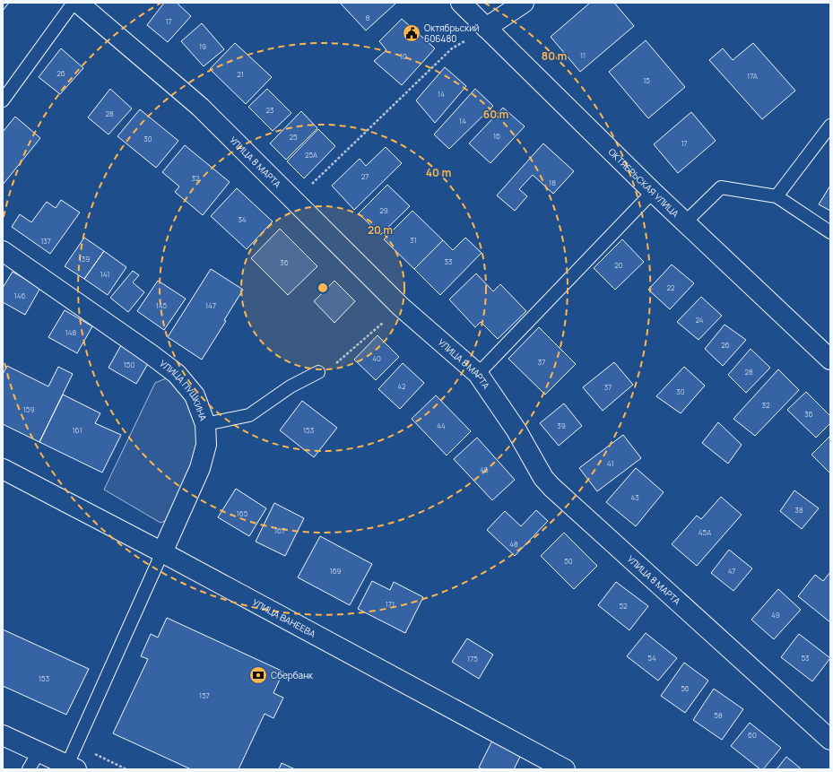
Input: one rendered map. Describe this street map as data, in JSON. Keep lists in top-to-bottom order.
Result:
{
  "streets": {
    "street": [
      "УЛИЦА 8 МАРТА",
      "ОКТЯБРЬСКАЯ УЛИЦА",
      "УЛИЦА ПУШКИНА",
      "УЛИЦА ВАНЕЕВА"
    ]
  },
  "places": {
    "public building": ["Октябрьский 606480"],
    "bank": ["Сбербанк"]
  },
  "house_numbers": [
    "8",
    "17",
    "19",
    "11",
    "10",
    "26",
    "21",
    "17А",
    "15",
    "14",
    "23",
    "28",
    "14",
    "16",
    "25",
    "30",
    "17",
    "25А",
    "27",
    "32",
    "18",
    "29",
    "34",
    "31",
    "137",
    "139",
    "33",
    "36",
    "20",
    "141",
    "22",
    "146",
    "145",
    "147",
    "24",
    "148",
    "26",
    "40",
    "37",
    "150",
    "28",
    "42",
    "37",
    "30",
    "32",
    "159",
    "36",
    "44",
    "39",
    "161",
    "153",
    "41",
    "46",
    "43",
    "38",
    "165",
    "167",
    "45А",
    "48",
    "50",
    "169",
    "47",
    "171",
    "52",
    "49",
    "54",
    "53",
    "175",
    "153",
    "56",
    "157",
    "58",
    "60"
  ],
  "rings": [
    "80 m",
    "60 m",
    "40 m",
    "20 m"
  ]
}
